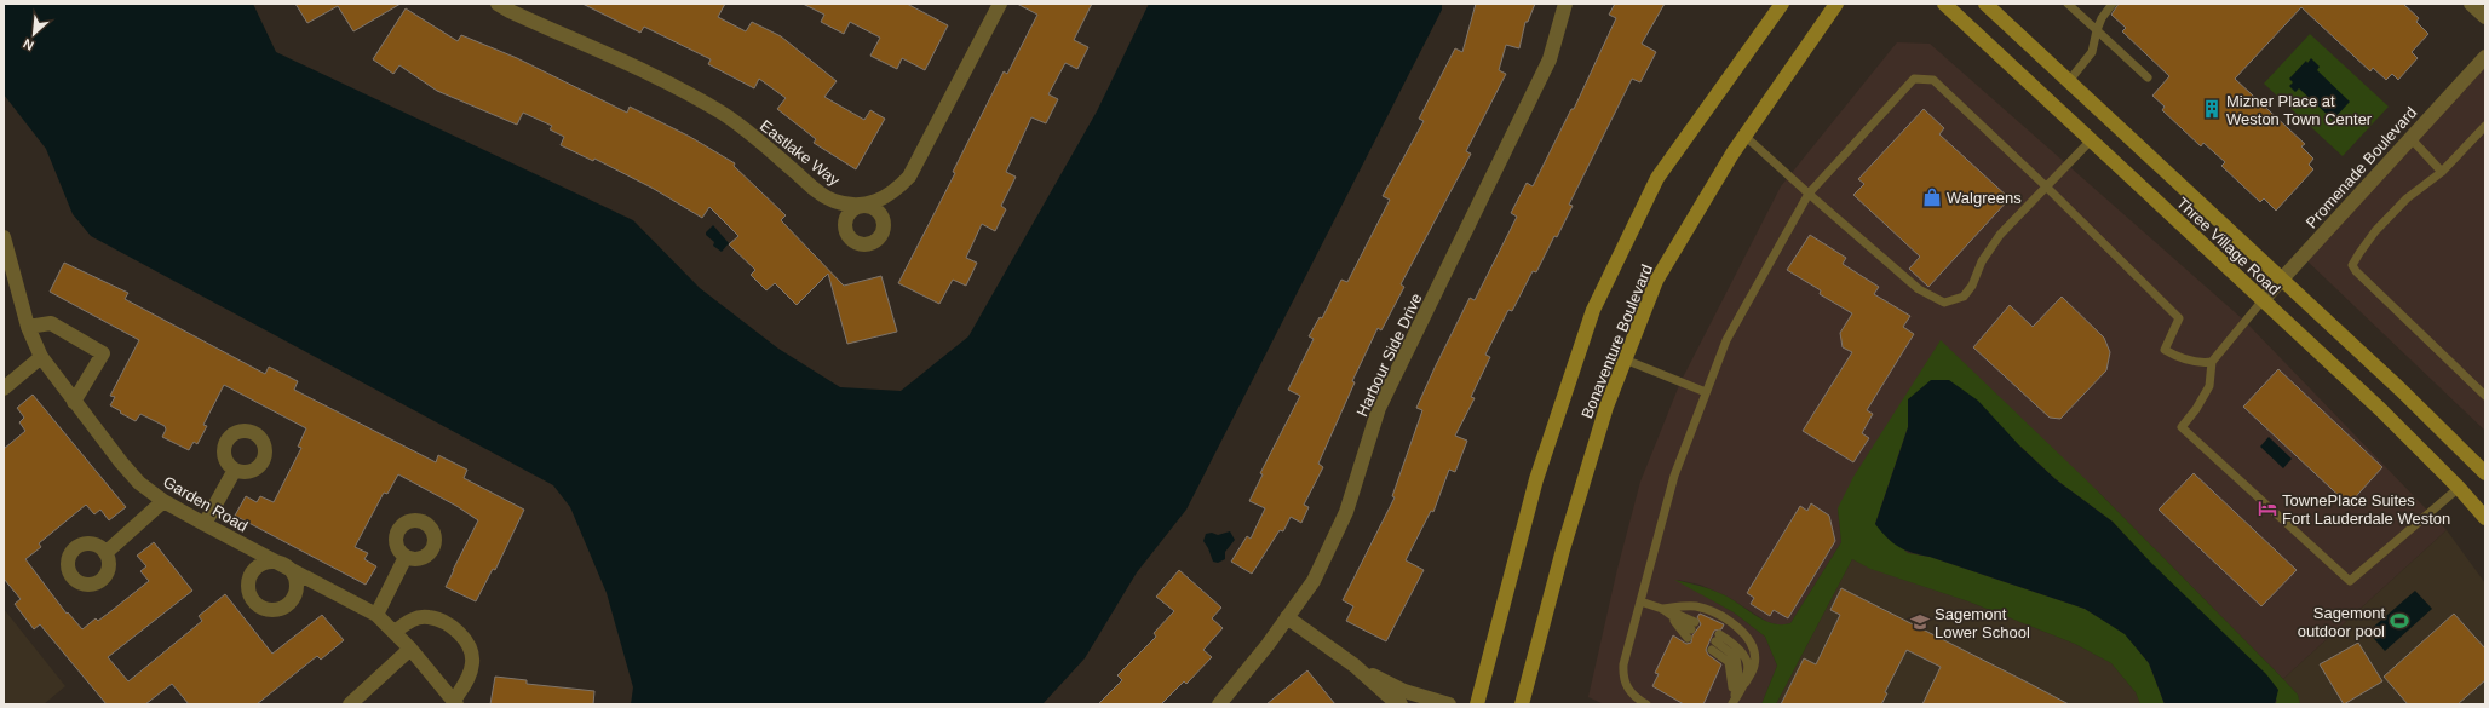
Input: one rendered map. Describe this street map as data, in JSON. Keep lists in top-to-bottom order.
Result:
{
  "streets": {
    "main road": ["Three Village Road", "Bonaventure Boulevard"],
    "street": [
      "Eastlake Way",
      "Promenade Boulevard",
      "Harbour Side Drive",
      "Garden Road"
    ]
  },
  "crossings": [
    ["Promenade Boulevard", "Three Village Road"]
  ],
  "places": {
    "building": ["Mizner Place at Weston Town Center"],
    "shop": ["Walgreens"],
    "hotel": ["TownePlace Suites Fort Lauderdale Weston"],
    "sports": ["Sagemont outdoor pool"],
    "school or university": ["Sagemont Lower School"]
  },
  "north": "bottom left"
}
